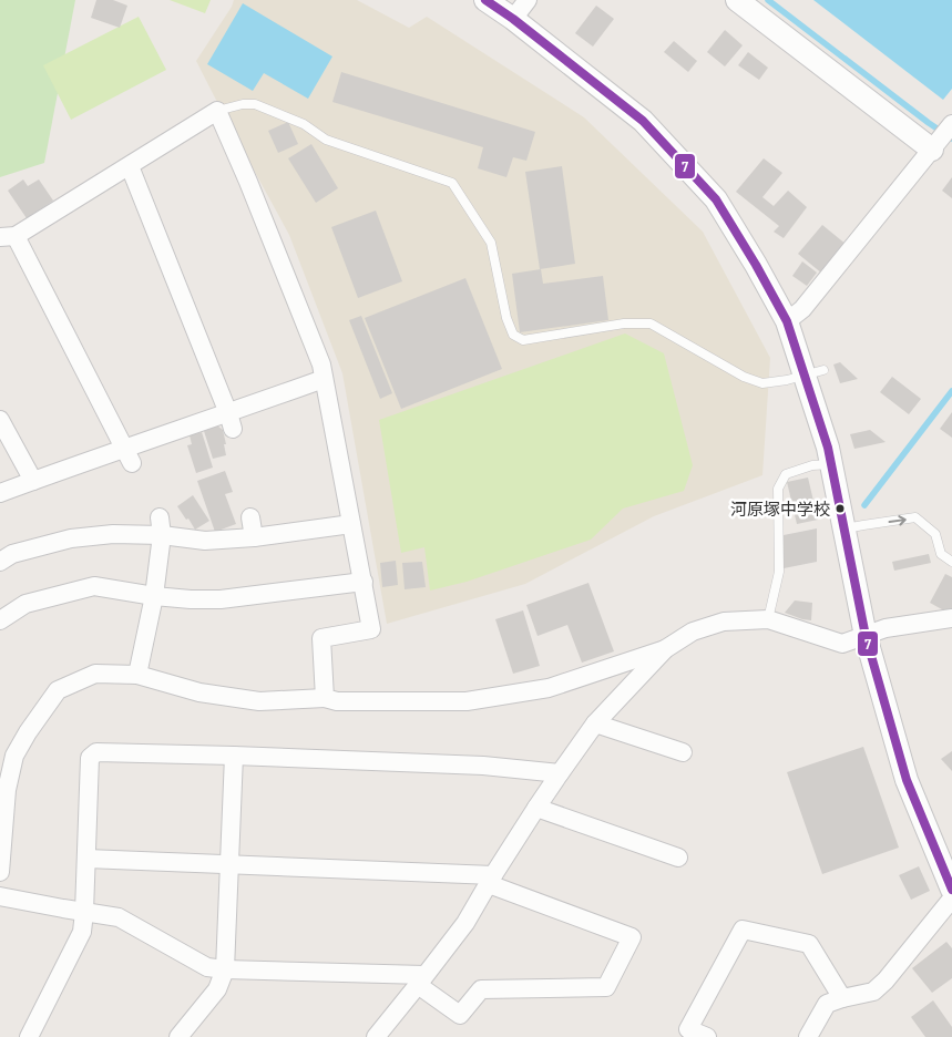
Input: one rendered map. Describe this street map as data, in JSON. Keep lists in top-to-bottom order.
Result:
{
  "places": ["河原塚中学校"],
  "lines": ["transit line 7"]
}
